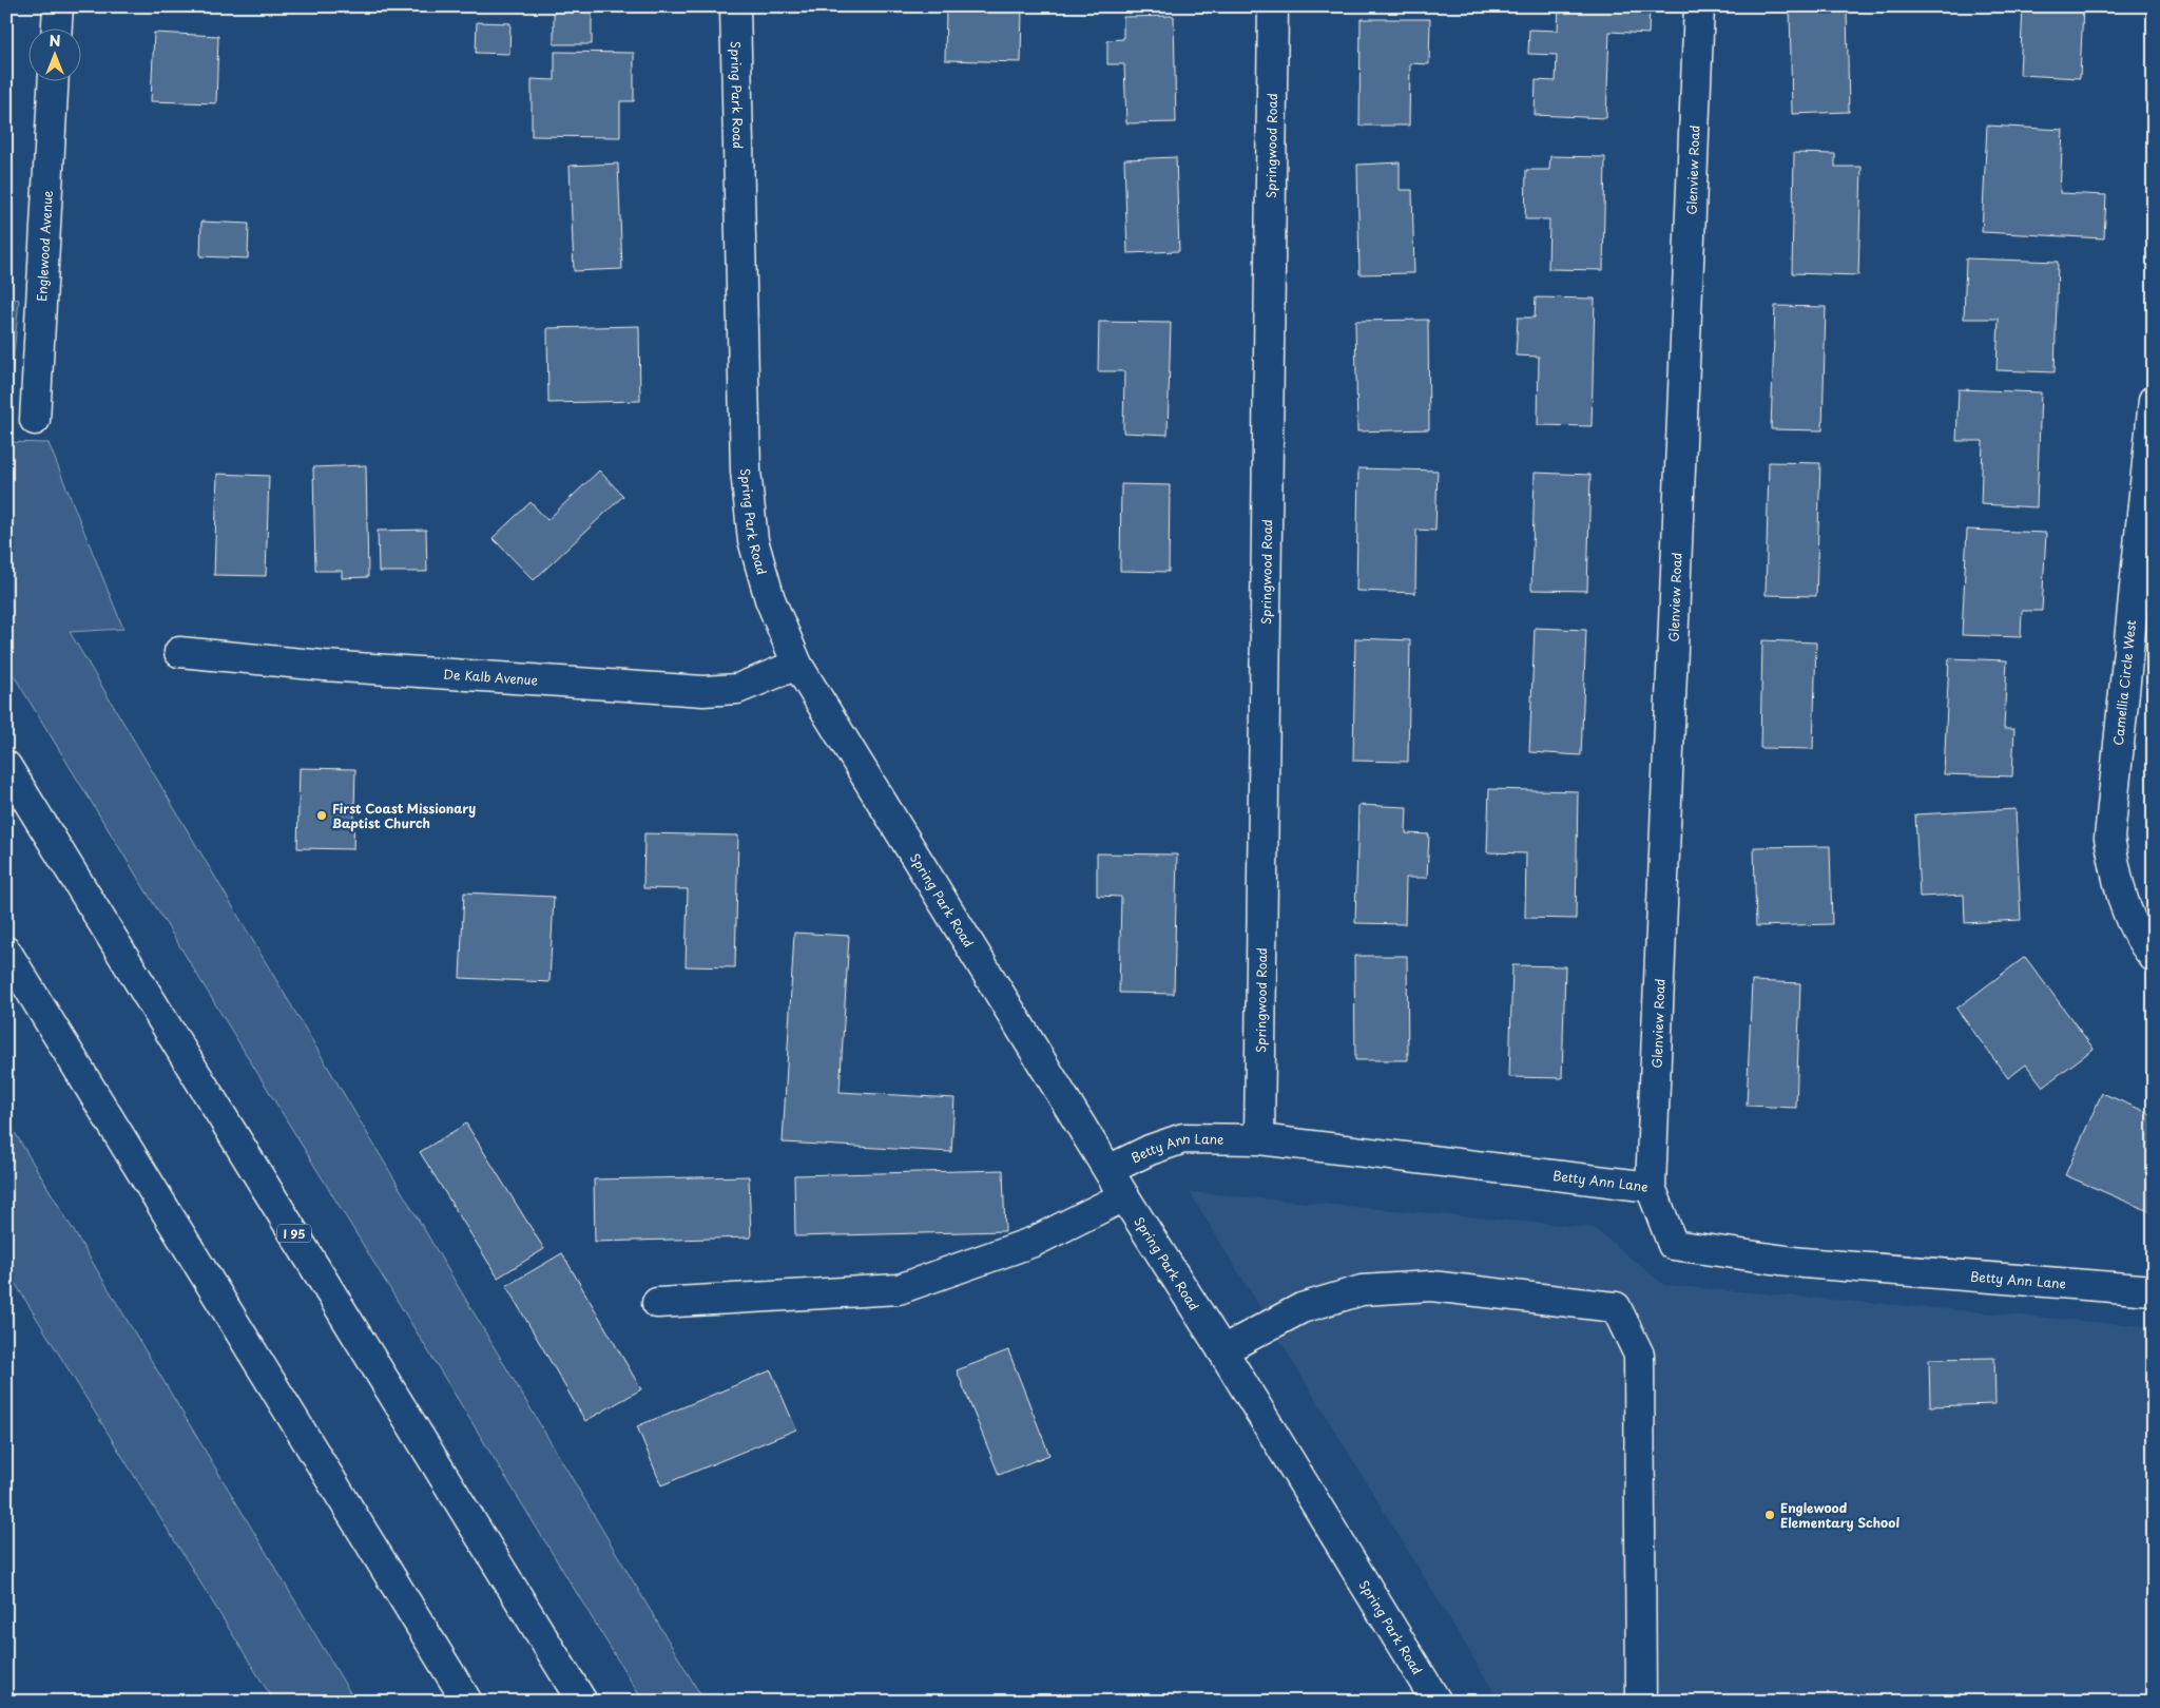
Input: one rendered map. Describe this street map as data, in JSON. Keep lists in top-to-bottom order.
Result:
{
  "streets": {
    "main road": [
      "Spring Park Road",
      "Springwood Road",
      "Glenview Road",
      "Englewood Avenue",
      "De Kalb Avenue",
      "Camellia Circle West",
      "Betty Ann Lane",
      "I 95"
    ]
  },
  "crossings": [
    ["Spring Park Road", "De Kalb Avenue"],
    ["Spring Park Road", "Betty Ann Lane"],
    ["Springwood Road", "Betty Ann Lane"],
    ["Glenview Road", "Betty Ann Lane"]
  ],
  "places": ["First Coast Missionary Baptist Church", "Englewood Elementary School"],
  "north": "top"
}
